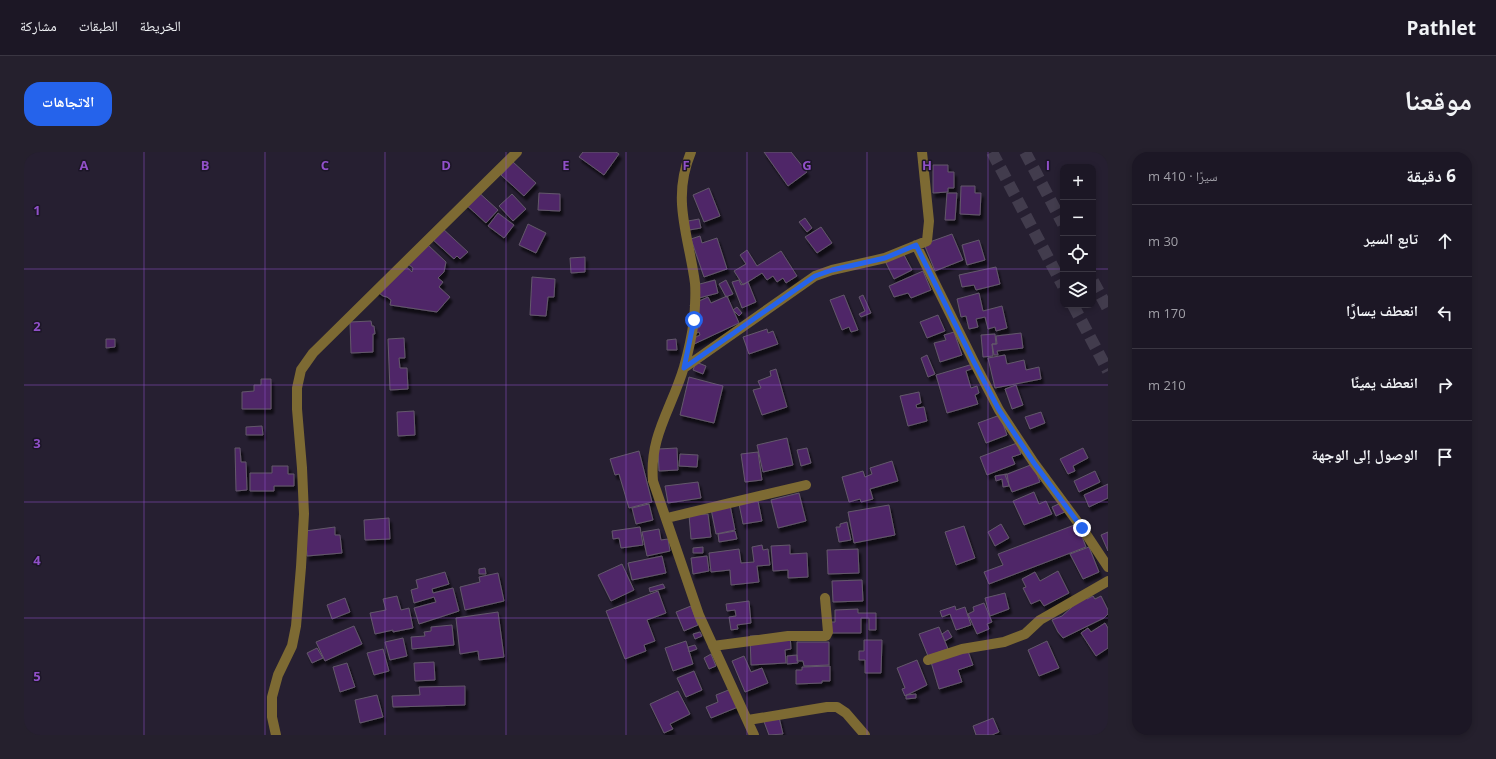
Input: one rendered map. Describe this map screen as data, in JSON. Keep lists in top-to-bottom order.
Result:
{
  "page": {
    "header": "Pathlet",
    "nav": ["الخريطة", "الطبقات", "مشاركة"],
    "title": "موقعنا",
    "buttons": "الاتجاهات",
    "heading": ["6 دقيقة", "سيرًا · 410 m"],
    "map_buttons": ["+", "−"],
    "list": [
      ["تابع السير", "30 m"],
      ["انعطف يسارًا", "170 m"],
      ["انعطف يمينًا", "210 m"],
      "الوصول إلى الوجهة"
    ]
  },
  "grid": {
    "columns": [
      "A",
      "B",
      "C",
      "D",
      "E",
      "F",
      "G",
      "H",
      "I"
    ],
    "rows": [
      "1",
      "2",
      "3",
      "4",
      "5"
    ]
  }
}
